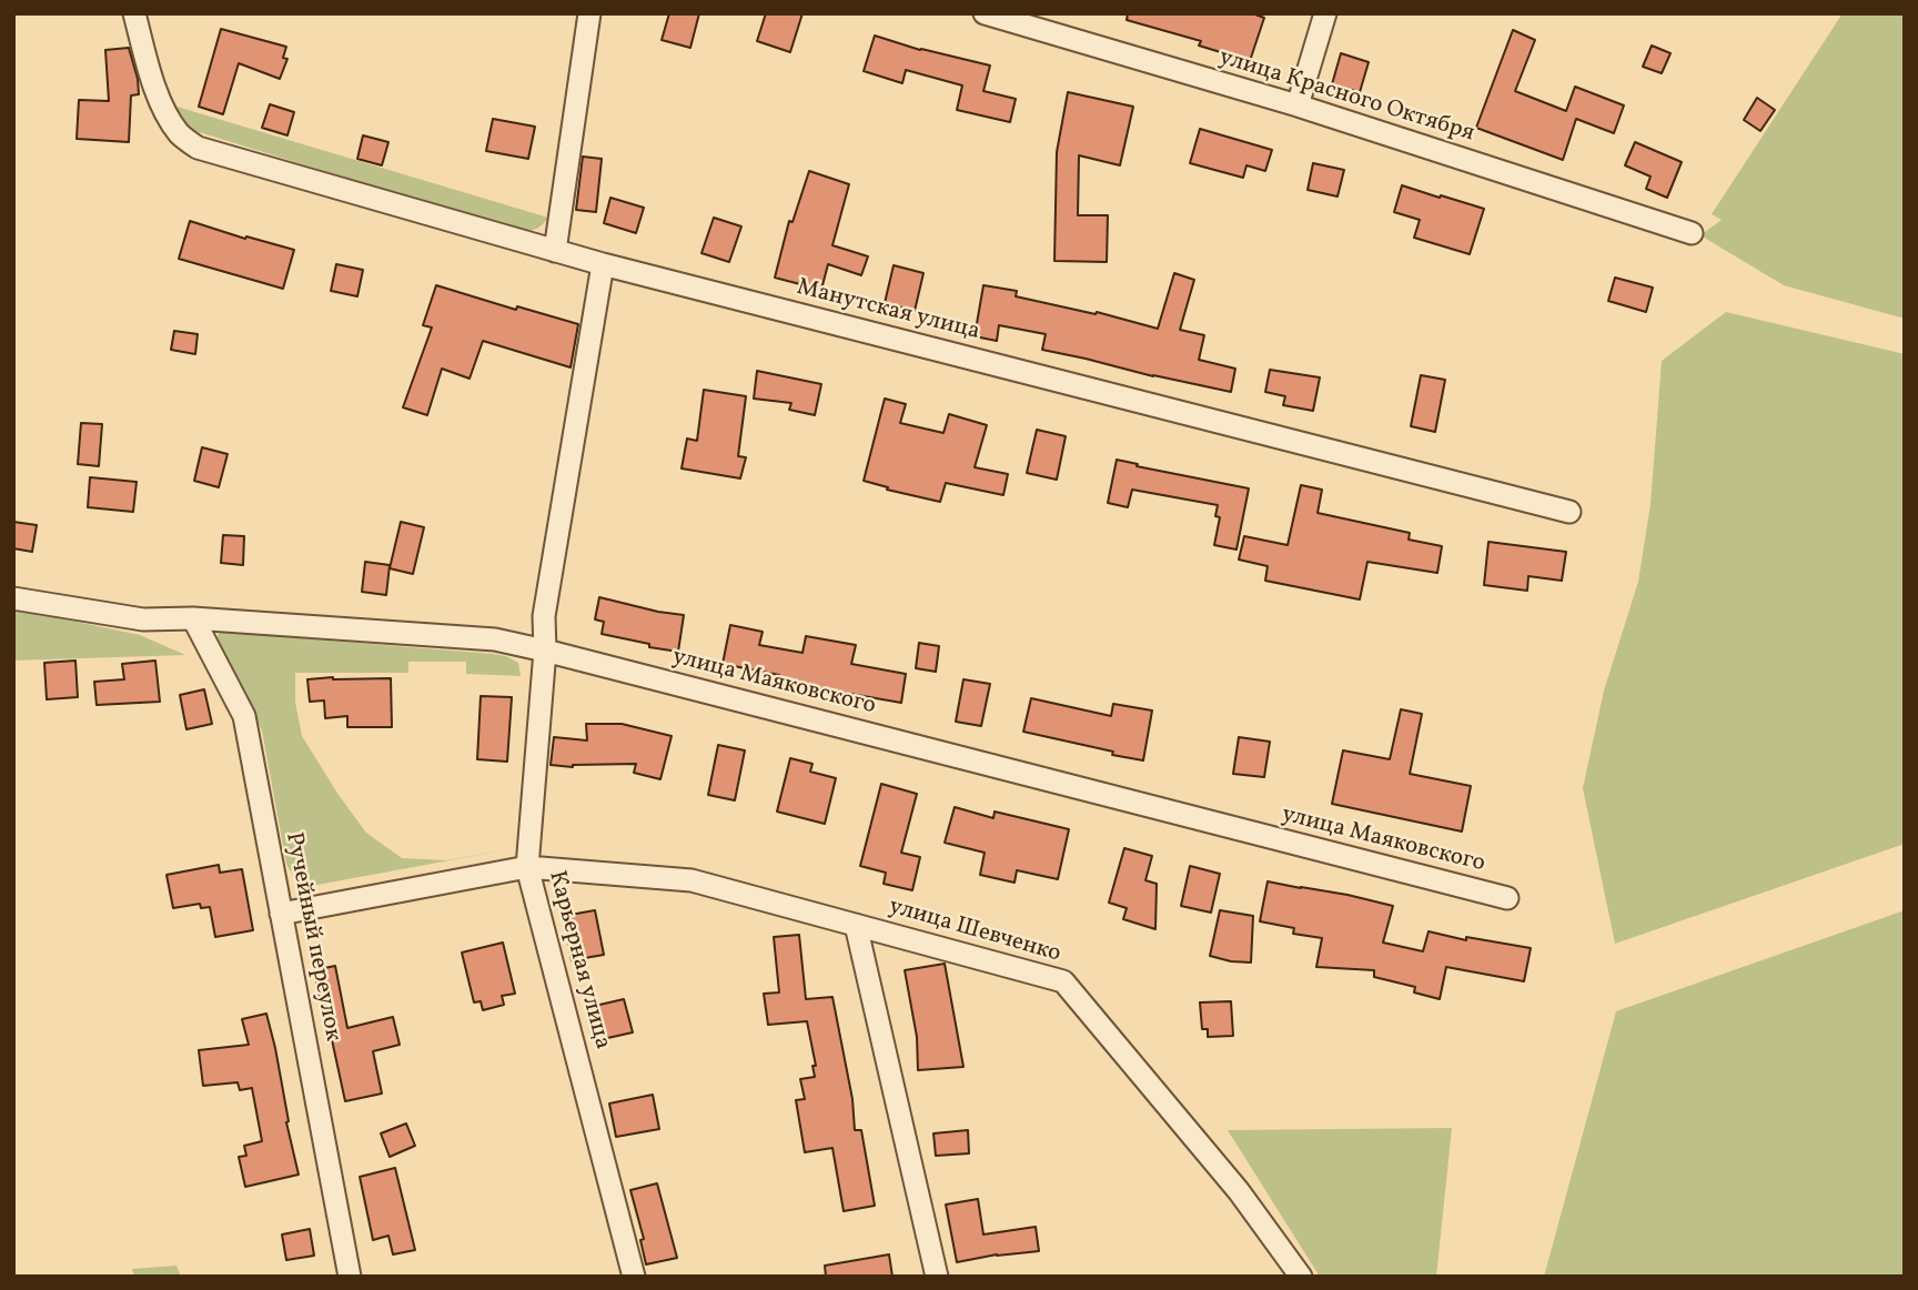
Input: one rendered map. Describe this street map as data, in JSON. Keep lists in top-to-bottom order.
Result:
{
  "streets": {
    "street": [
      "улица Красного Октября",
      "Манутская улица",
      "улица Маяковского",
      "улица Шевченко",
      "Ручейный переулок",
      "Карьерная улица"
    ]
  },
  "crossings": [
    ["Манутская улица", "Карьерная улица"],
    ["улица Маяковского", "Ручейный переулок"],
    ["улица Маяковского", "Карьерная улица"]
  ]
}
